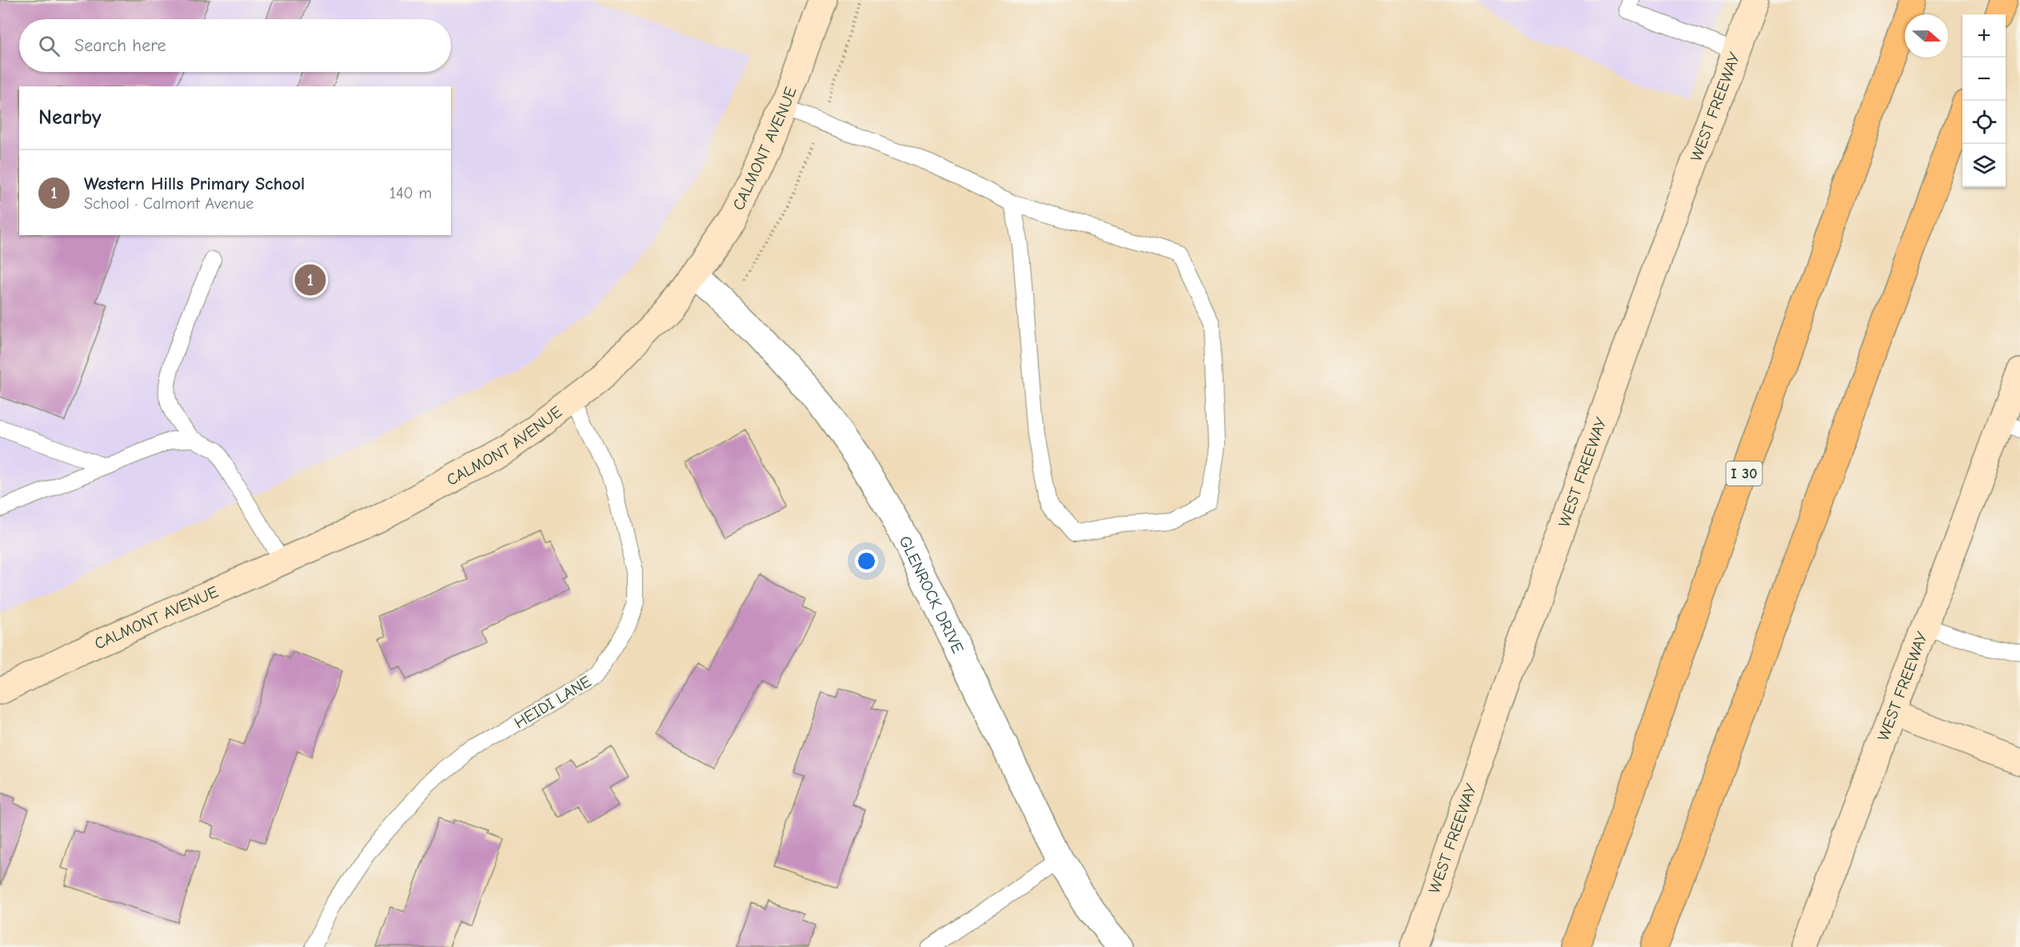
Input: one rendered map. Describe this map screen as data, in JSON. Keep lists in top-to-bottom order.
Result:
{
  "streets": {
    "highway": ["I 30"],
    "main road": ["WEST FREEWAY", "CALMONT AVENUE"],
    "street": ["GLENROCK DRIVE"],
    "lane": ["HEIDI LANE"]
  },
  "crossings": [
    ["CALMONT AVENUE", "GLENROCK DRIVE"],
    ["CALMONT AVENUE", "HEIDI LANE"]
  ],
  "north": "right",
  "page": {
    "map_buttons": ["+", "−"],
    "search": "Search here",
    "heading": "Nearby",
    "list": [
      {
        "mark": "1",
        "name": "Western Hills Primary School",
        "note": "School · Calmont Avenue",
        "value": "140 m"
      }
    ],
    "pins": "1"
  }
}
